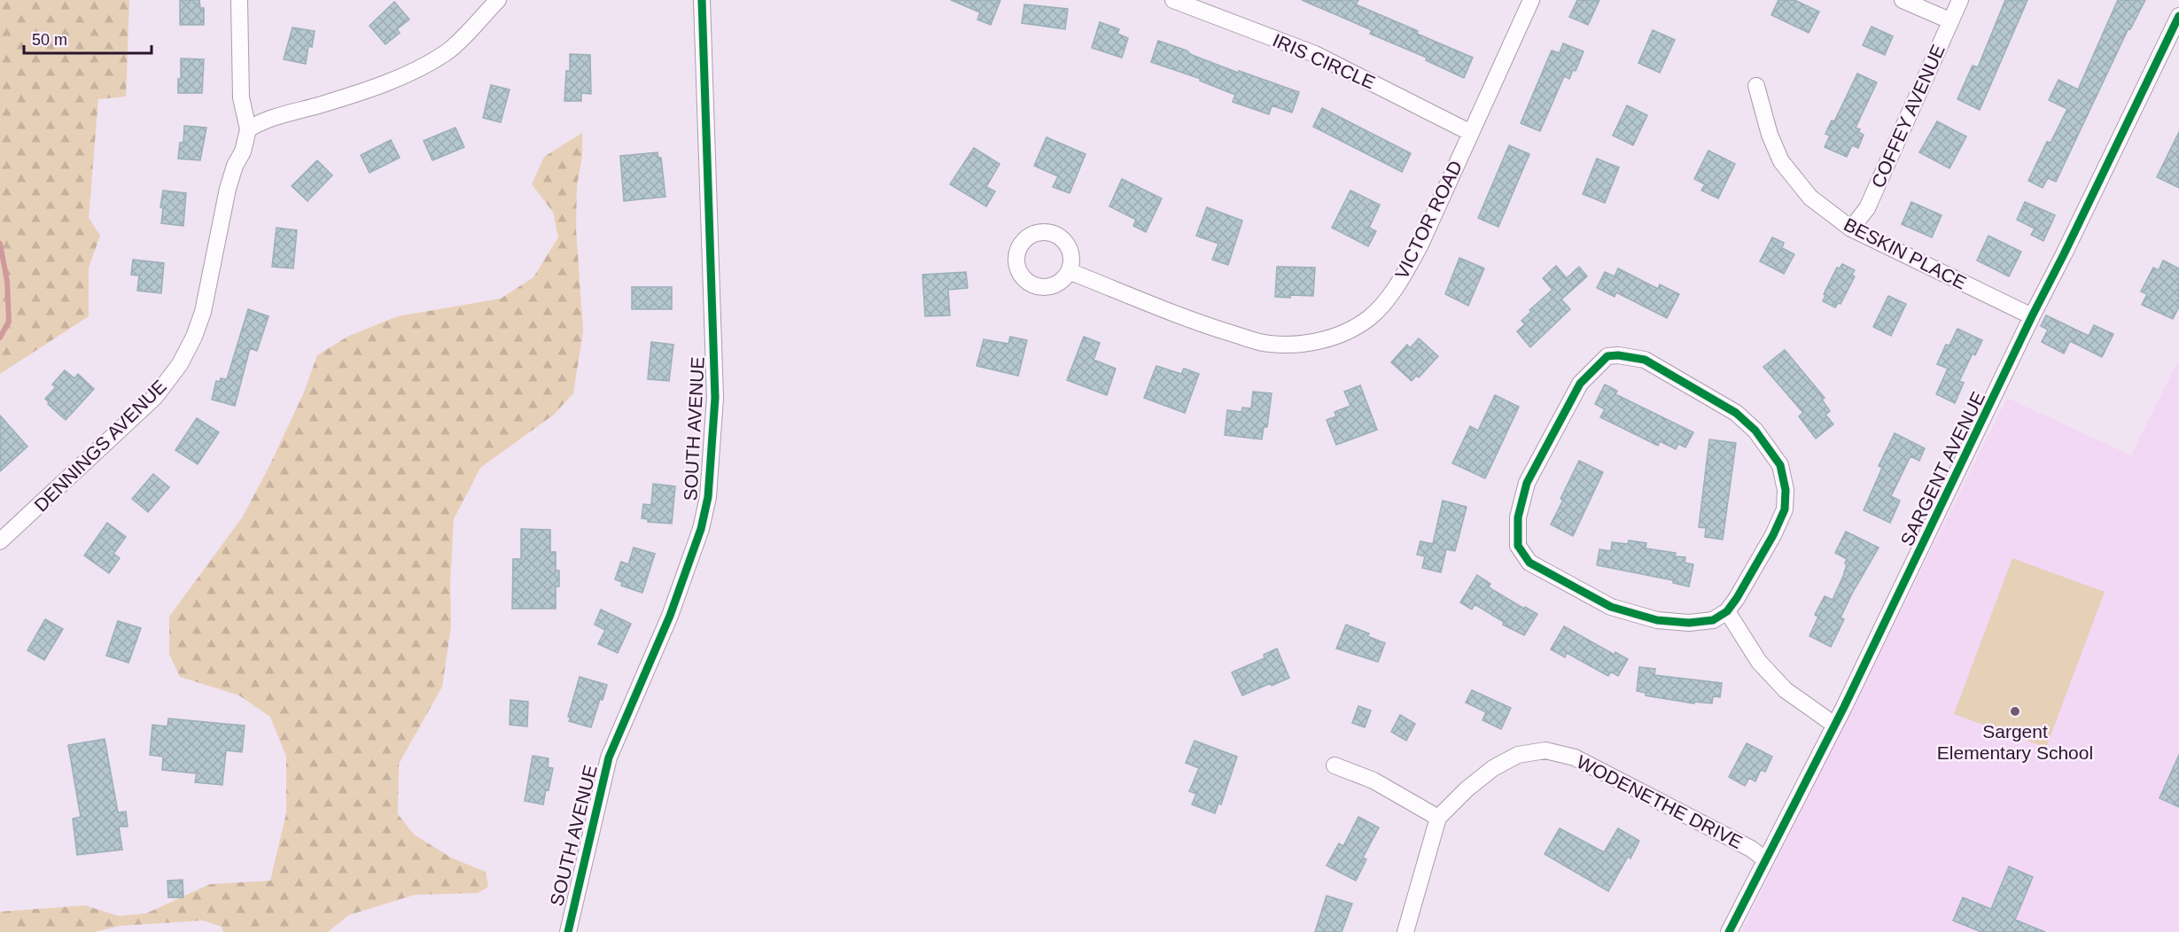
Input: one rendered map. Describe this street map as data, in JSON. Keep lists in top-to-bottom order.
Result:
{
  "streets": {
    "street": [
      "IRIS CIRCLE",
      "COFFEY AVENUE",
      "VICTOR ROAD",
      "BESKIN PLACE",
      "SOUTH AVENUE",
      "DENNINGS AVENUE",
      "SARGENT AVENUE",
      "WODENETHE DRIVE"
    ]
  },
  "crossings": [
    ["IRIS CIRCLE", "VICTOR ROAD"],
    ["COFFEY AVENUE", "BESKIN PLACE"],
    ["BESKIN PLACE", "SARGENT AVENUE"],
    ["SARGENT AVENUE", "WODENETHE DRIVE"]
  ],
  "places": ["Sargent Elementary School"],
  "scale_bar": "50 m"
}
